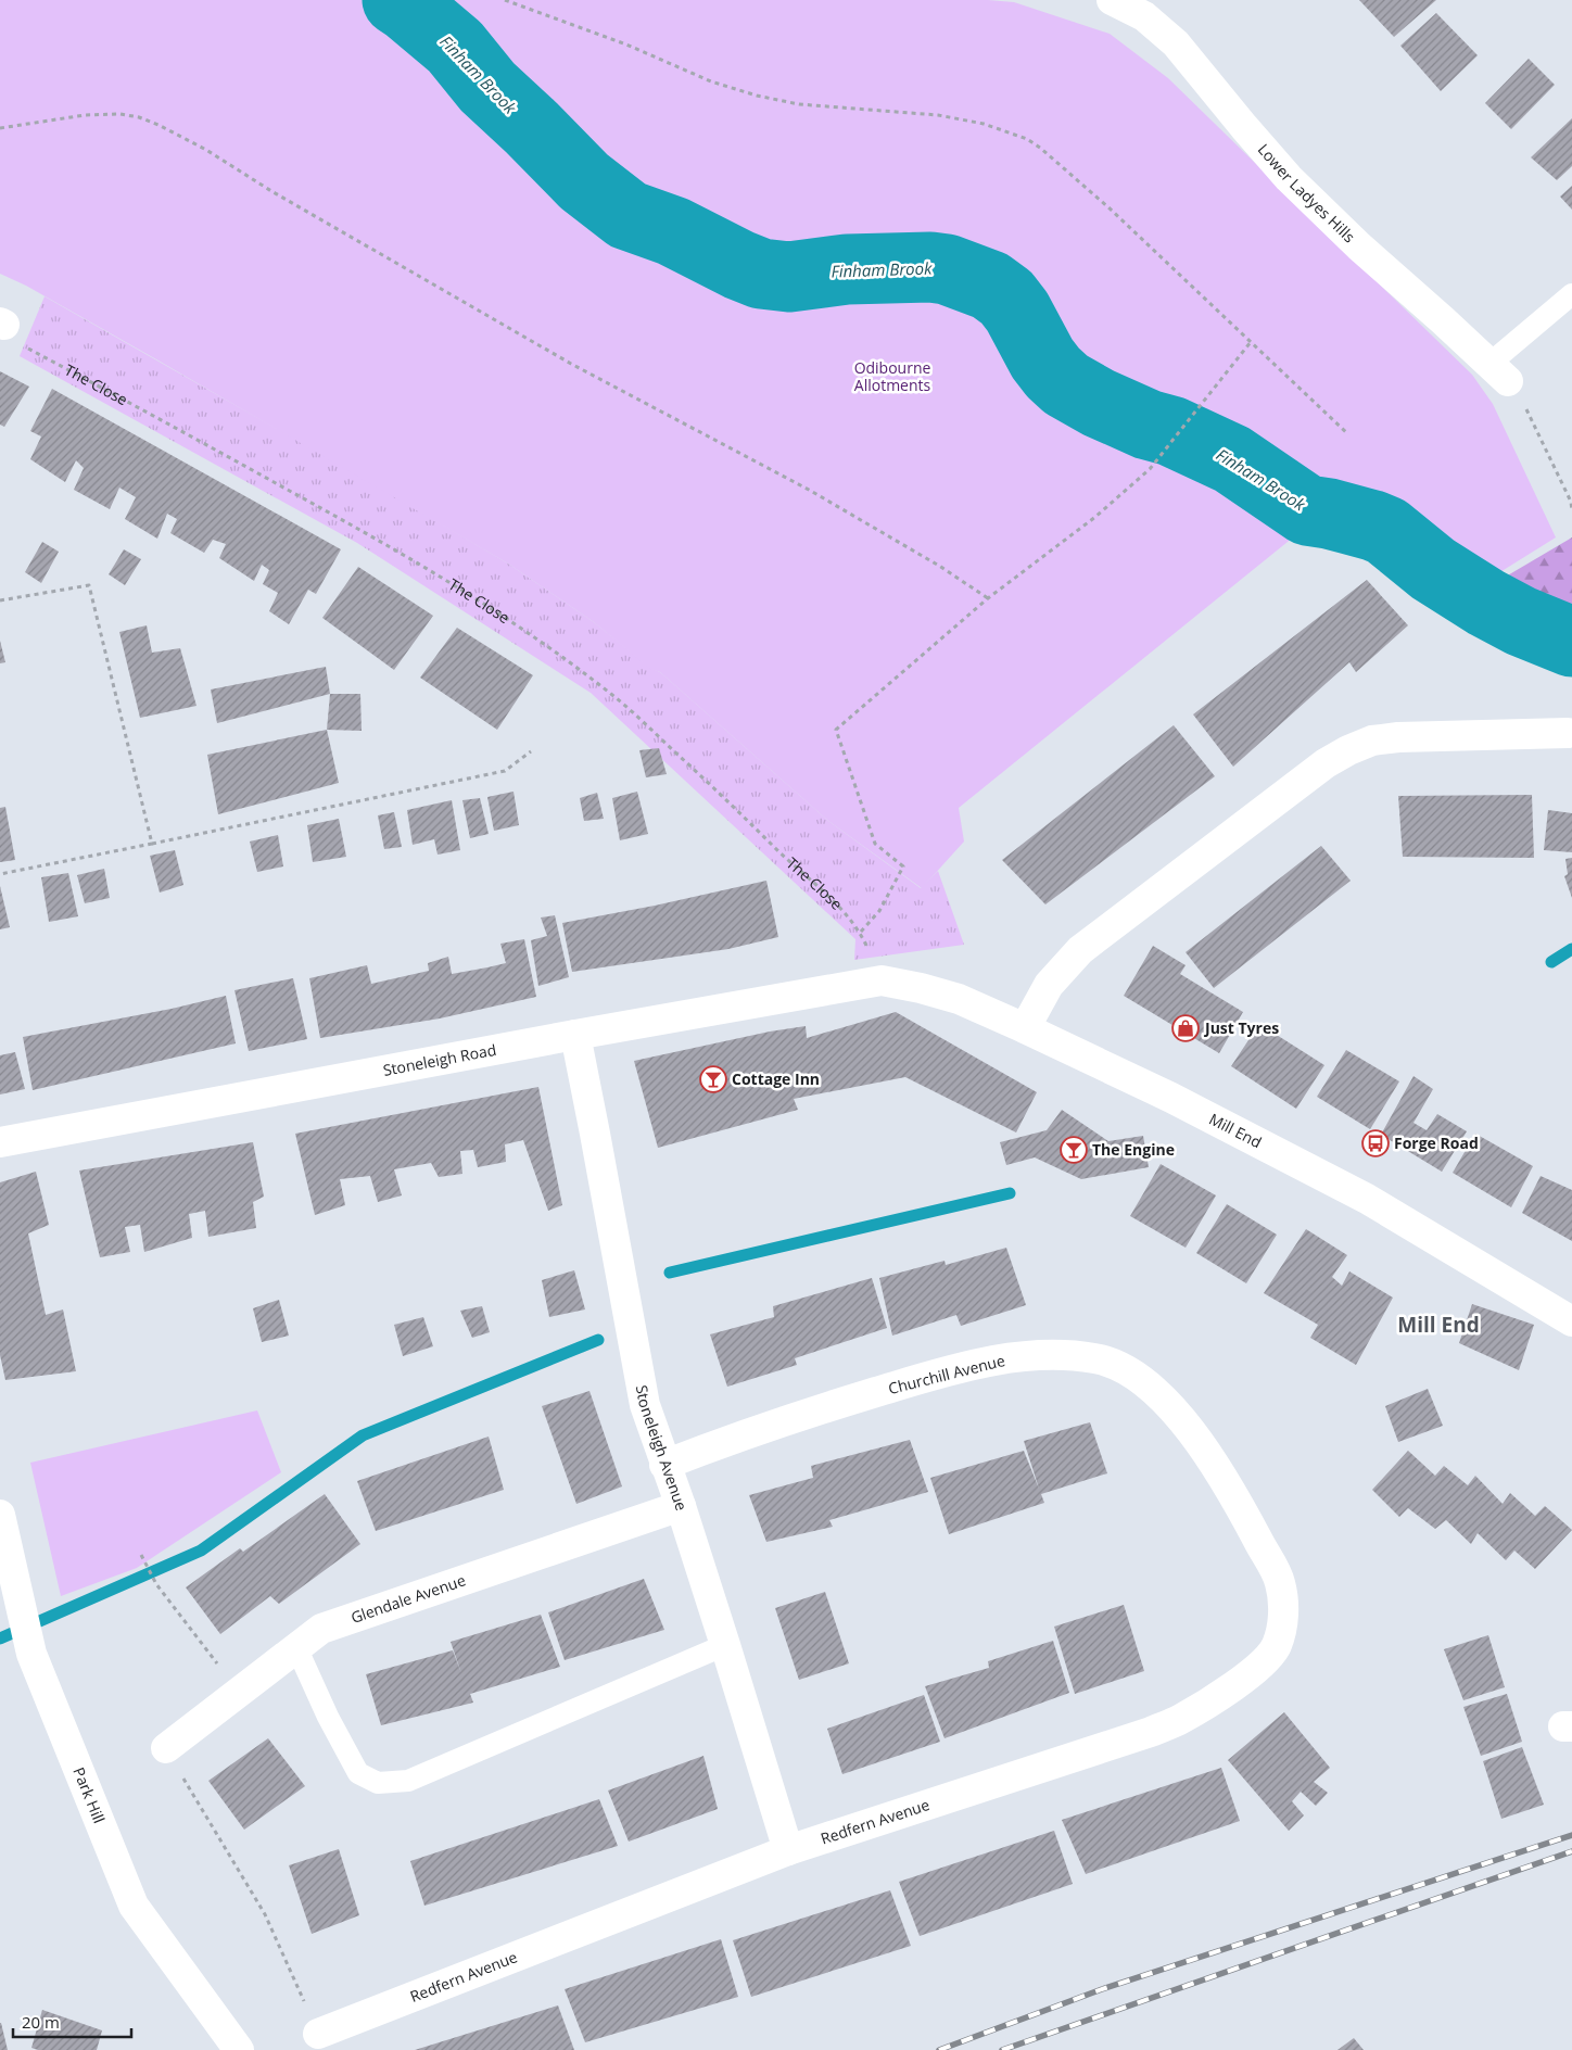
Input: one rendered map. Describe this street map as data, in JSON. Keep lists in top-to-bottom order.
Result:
{
  "streets": {
    "street": [
      "Lower Ladyes Hills",
      "Stoneleigh Road",
      "Mill End",
      "Churchill Avenue",
      "Stoneleigh Avenue",
      "Glendale Avenue",
      "Park Hill",
      "Redfern Avenue"
    ],
    "path": ["The Close"]
  },
  "crossings": [
    ["The Close", "Stoneleigh Road"],
    ["The Close", "Mill End"],
    ["Stoneleigh Road", "Mill End"],
    ["Stoneleigh Road", "Stoneleigh Avenue"],
    ["Churchill Avenue", "Stoneleigh Avenue"],
    ["Churchill Avenue", "Redfern Avenue"],
    ["Stoneleigh Avenue", "Glendale Avenue"],
    ["Stoneleigh Avenue", "Redfern Avenue"]
  ],
  "districts": ["Mill End"],
  "water": ["Finham Brook"],
  "parks": ["Odibourne Allotments"],
  "places": {
    "shop": ["Just Tyres"],
    "bar": ["Cottage Inn", "The Engine"],
    "bus stop": ["Forge Road"]
  },
  "scale_bar": "20 m"
}
